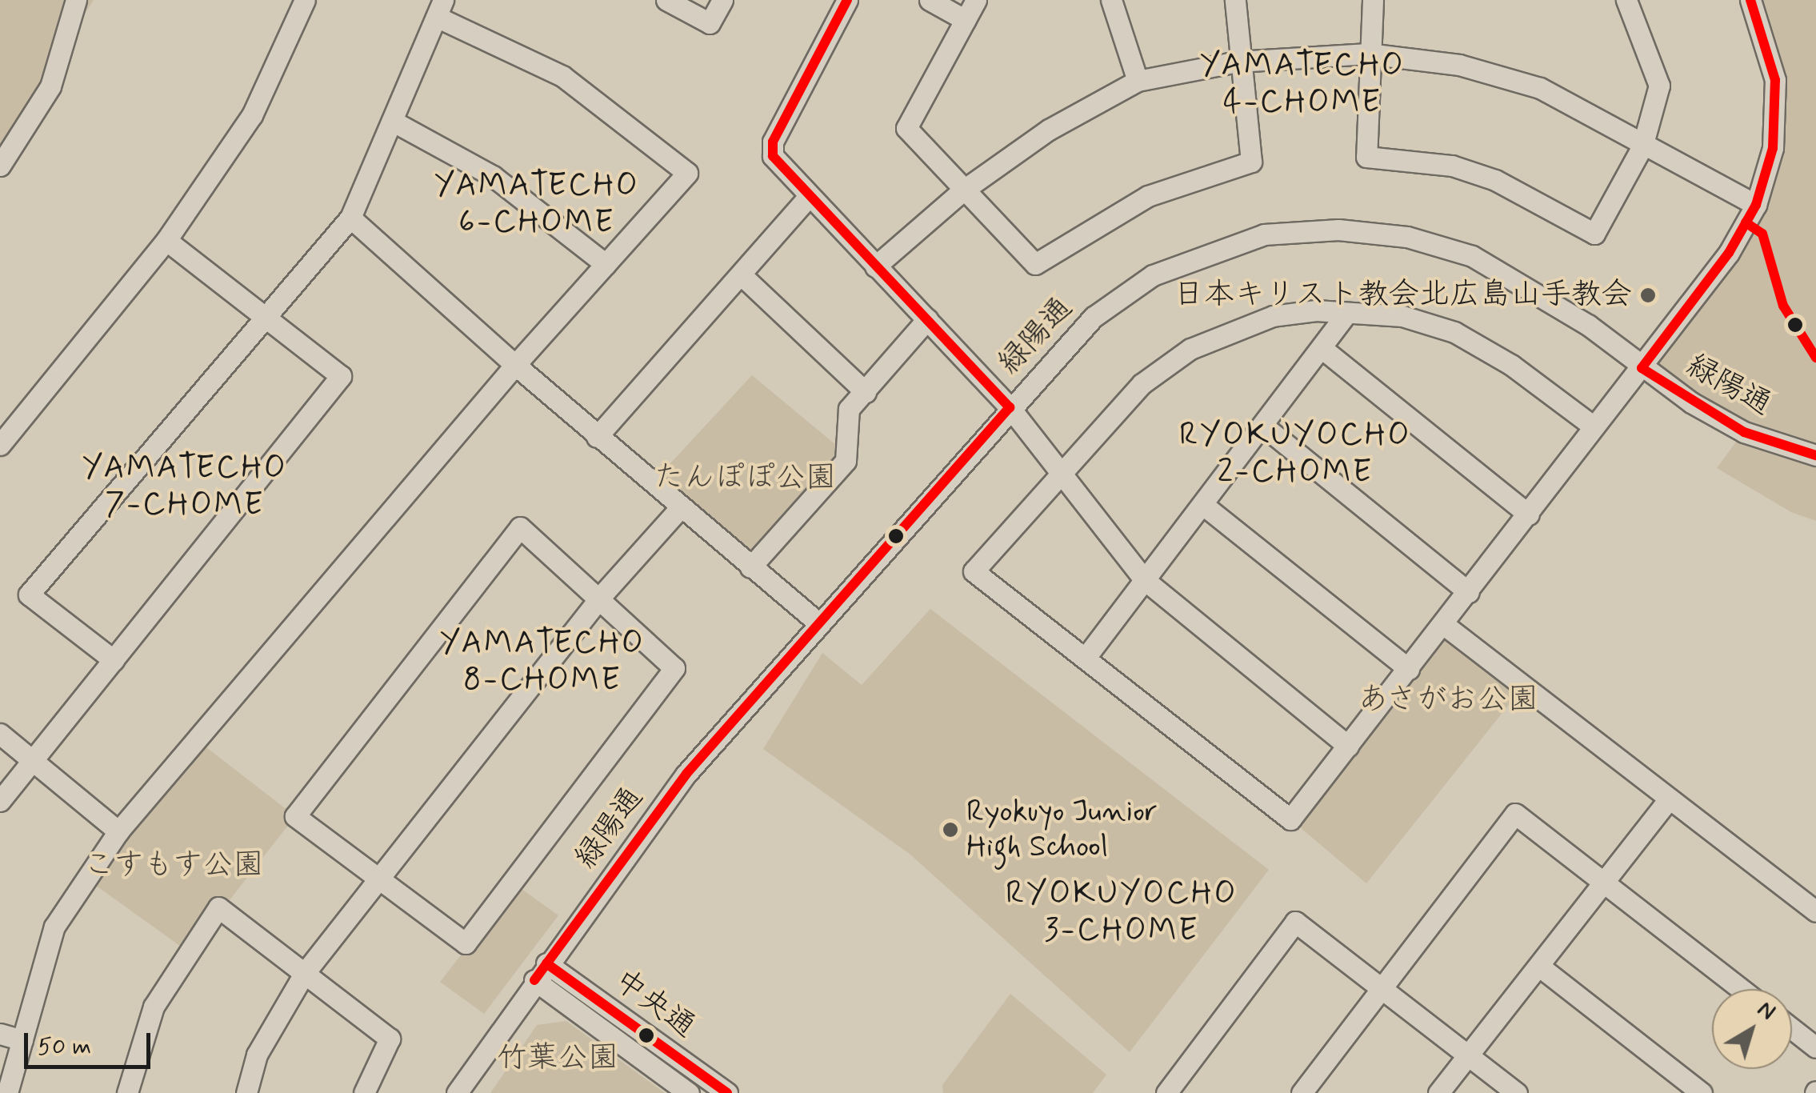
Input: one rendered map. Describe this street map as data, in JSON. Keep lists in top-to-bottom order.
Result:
{
  "streets": {
    "street": ["緑陽通", "中央通"]
  },
  "crossings": [
    ["緑陽通", "中央通"]
  ],
  "districts": [
    "YAMATECHO 4-CHOME",
    "YAMATECHO 6-CHOME",
    "RYOKUYOCHO 2-CHOME",
    "YAMATECHO 7-CHOME",
    "YAMATECHO 8-CHOME",
    "RYOKUYOCHO 3-CHOME"
  ],
  "parks": [
    "たんぽぽ公園",
    "あさがお公園",
    "こすもす公園",
    "竹葉公園"
  ],
  "places": ["日本キリスト教会北広島山手教会", "Ryokuyo Junior High School"],
  "scale_bar": "50 m",
  "north": "top right"
}
